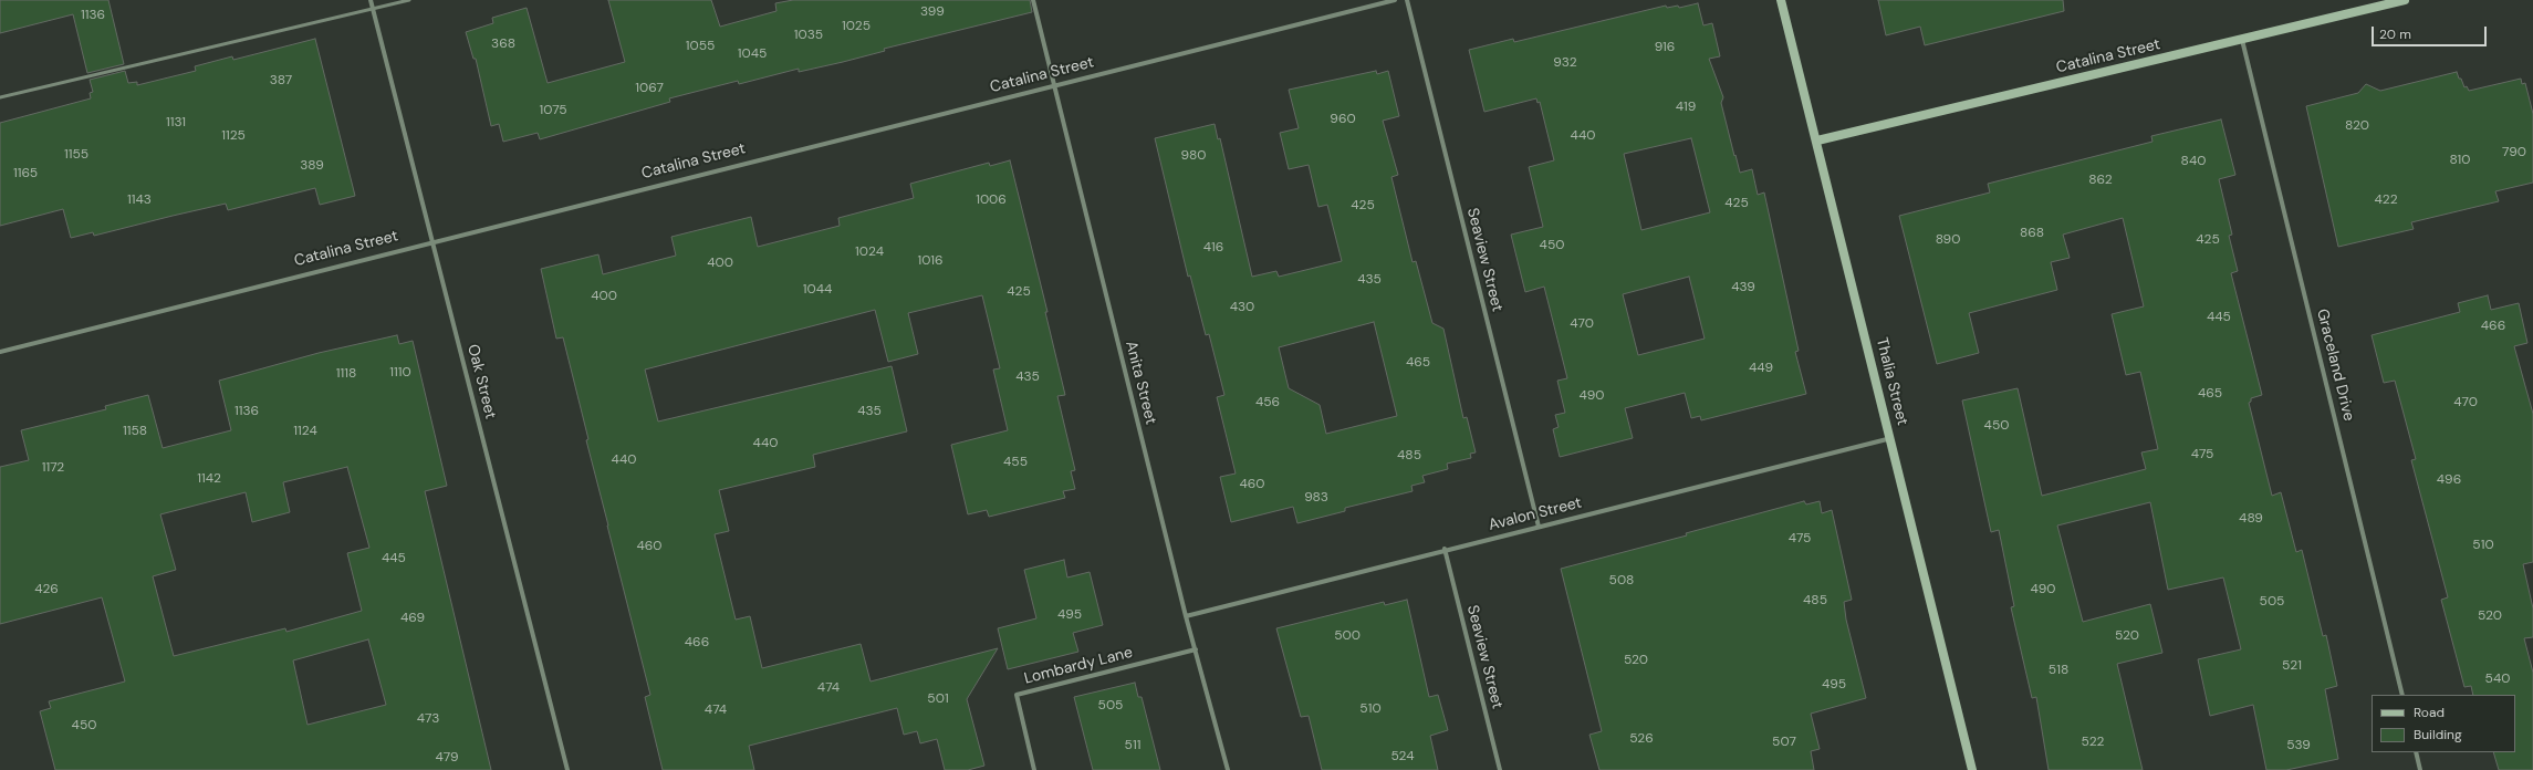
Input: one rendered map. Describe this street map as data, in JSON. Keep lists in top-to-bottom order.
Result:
{
  "streets": {
    "street": [
      "Catalina Street",
      "Seaview Street",
      "Graceland Drive",
      "Oak Street",
      "Thalia Street",
      "Anita Street",
      "Avalon Street",
      "Lombardy Lane"
    ]
  },
  "crossings": [
    ["Catalina Street", "Graceland Drive"],
    ["Catalina Street", "Oak Street"],
    ["Catalina Street", "Thalia Street"],
    ["Catalina Street", "Anita Street"],
    ["Seaview Street", "Avalon Street"],
    ["Thalia Street", "Avalon Street"],
    ["Anita Street", "Avalon Street"],
    ["Anita Street", "Lombardy Lane"]
  ],
  "house_numbers": [
    "399",
    "1136",
    "1025",
    "1035",
    "368",
    "1055",
    "916",
    "1045",
    "932",
    "387",
    "1067",
    "419",
    "1075",
    "960",
    "1131",
    "820",
    "1125",
    "440",
    "790",
    "1155",
    "980",
    "810",
    "840",
    "389",
    "1165",
    "862",
    "1143",
    "1006",
    "422",
    "425",
    "425",
    "868",
    "890",
    "425",
    "450",
    "416",
    "1024",
    "1016",
    "400",
    "435",
    "439",
    "1044",
    "425",
    "400",
    "430",
    "445",
    "470",
    "466",
    "465",
    "449",
    "1110",
    "1118",
    "435",
    "465",
    "490",
    "456",
    "470",
    "1136",
    "435",
    "450",
    "1158",
    "1124",
    "440",
    "475",
    "485",
    "440",
    "455",
    "1172",
    "1142",
    "496",
    "460",
    "983",
    "489",
    "475",
    "510",
    "460",
    "445",
    "508",
    "426",
    "490",
    "485",
    "505",
    "495",
    "520",
    "469",
    "500",
    "520",
    "466",
    "520",
    "521",
    "518",
    "540",
    "495",
    "474",
    "501",
    "505",
    "510",
    "474",
    "473",
    "450",
    "526",
    "507",
    "522",
    "511",
    "539",
    "524",
    "479"
  ],
  "legend": ["Road", "Building"],
  "scale_bar": "20 m"
}
